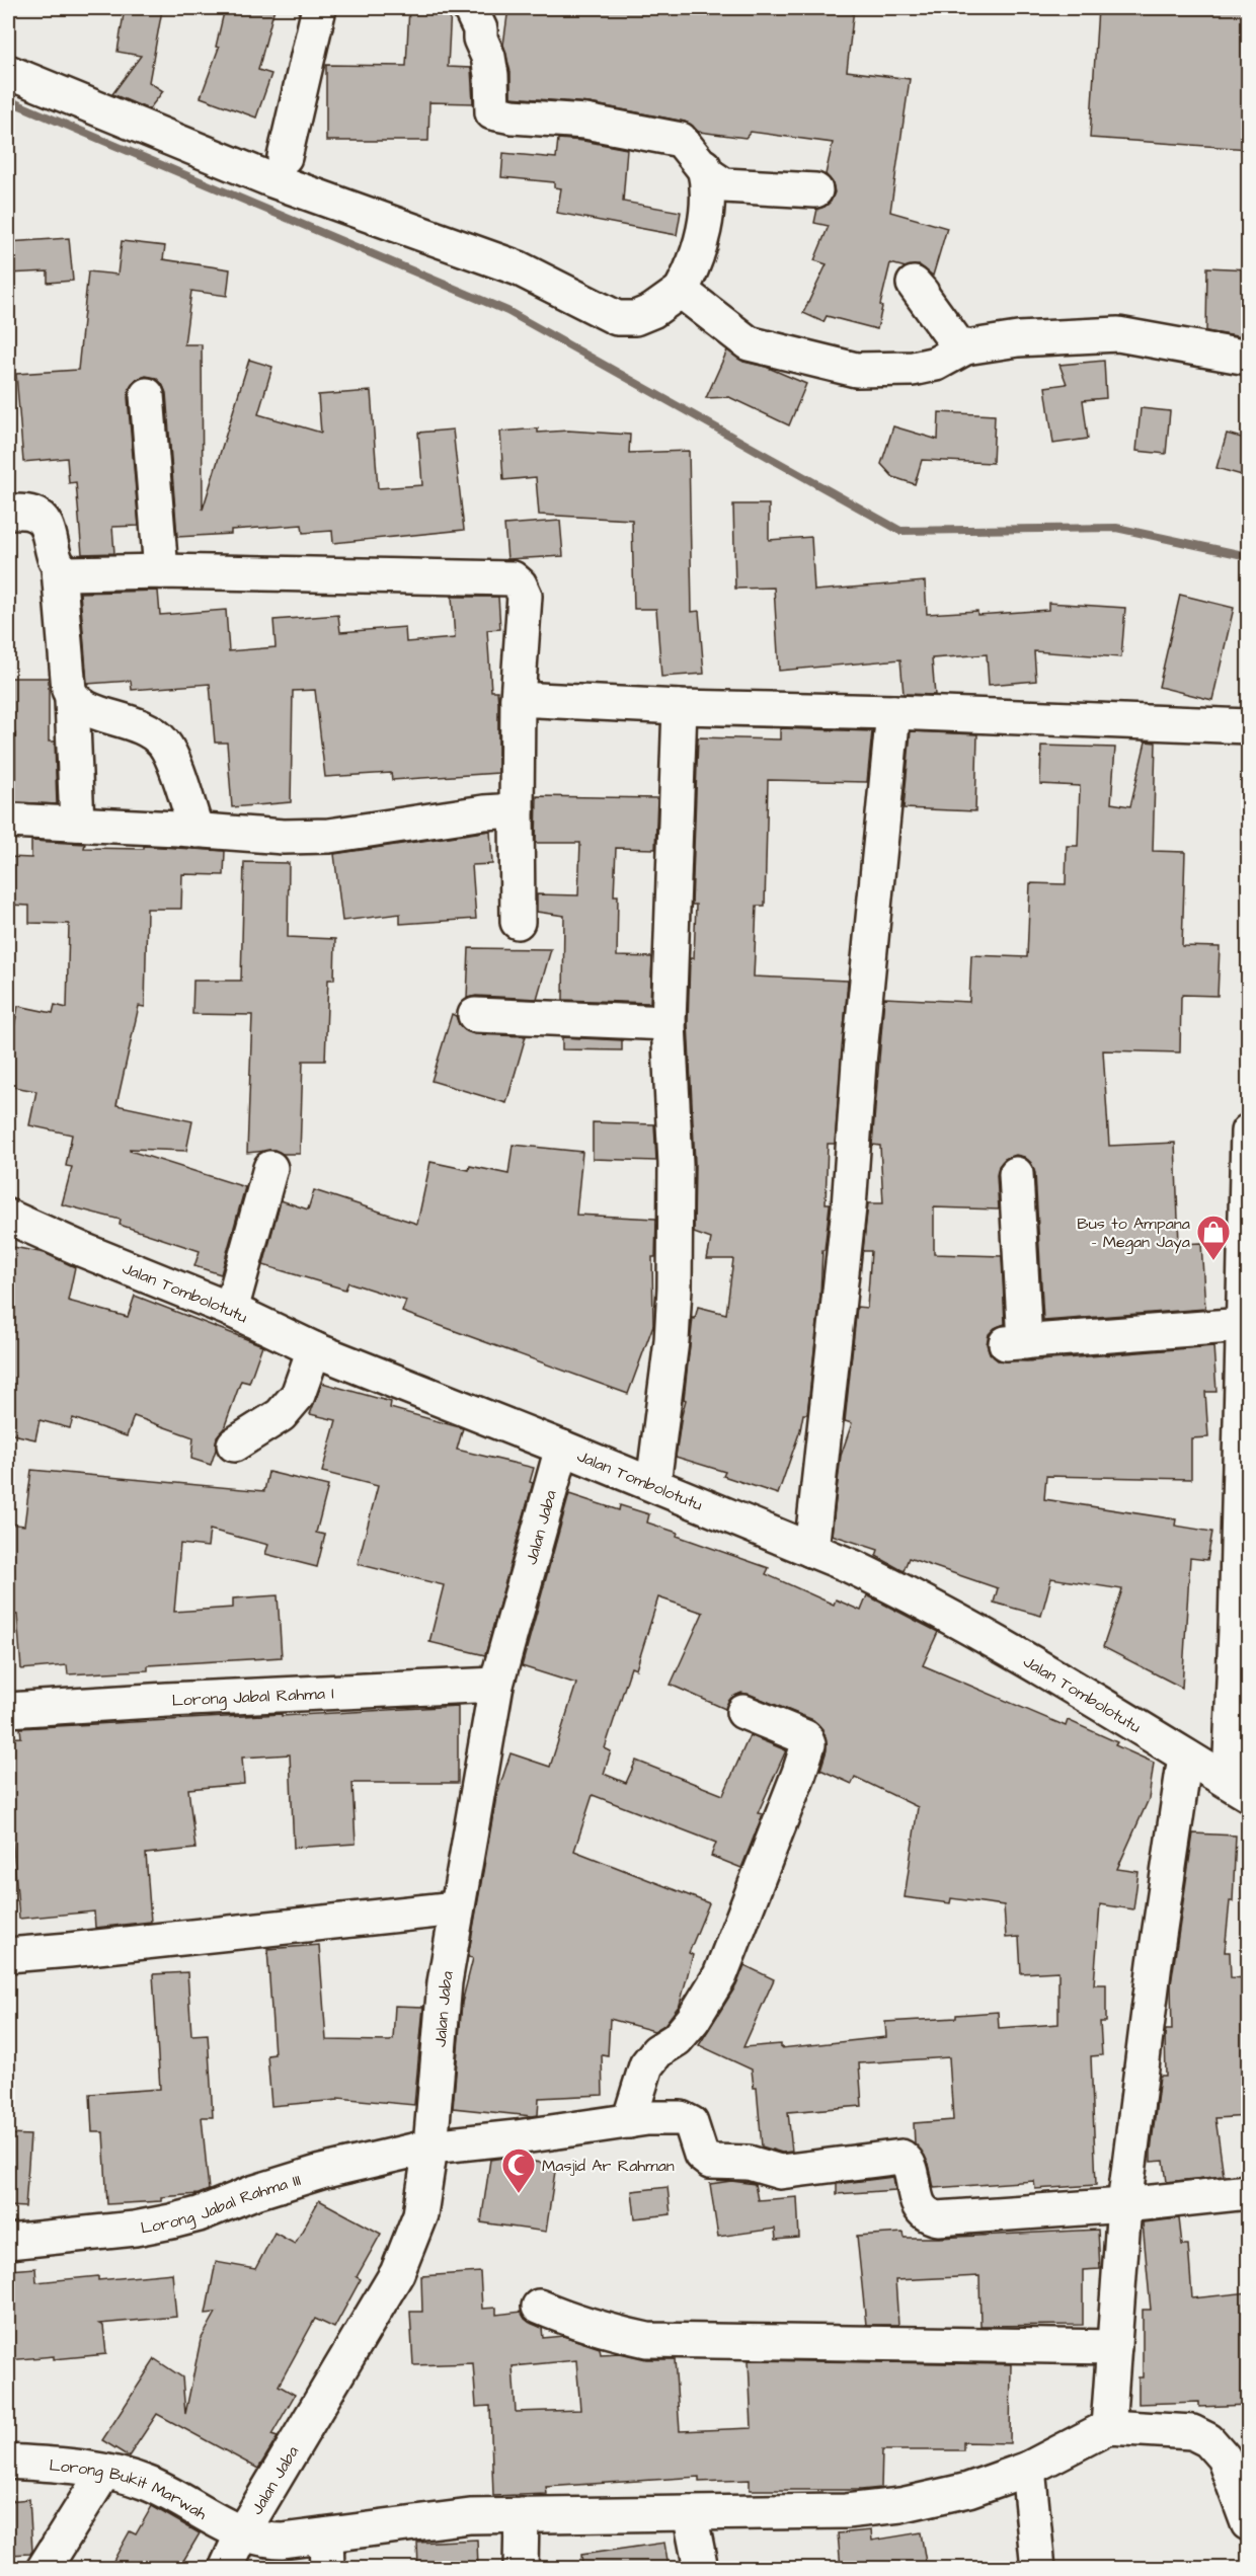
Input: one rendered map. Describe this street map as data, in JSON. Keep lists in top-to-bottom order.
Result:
{
  "streets": {
    "street": [
      "Jalan Tombolotutu",
      "Jalan Jaba",
      "Lorong Jabal Rahma I",
      "Lorong Jabal Rahma III",
      "Lorong Bukit Marwah"
    ]
  },
  "crossings": [
    ["Jalan Tombolotutu", "Jalan Jaba"],
    ["Jalan Jaba", "Lorong Jabal Rahma I"],
    ["Jalan Jaba", "Lorong Jabal Rahma III"],
    ["Jalan Jaba", "Lorong Bukit Marwah"]
  ],
  "places": {
    "shop": ["Bus to Ampana - Megan Jaya"],
    "mosque": ["Masjid Ar Rahman"]
  }
}
